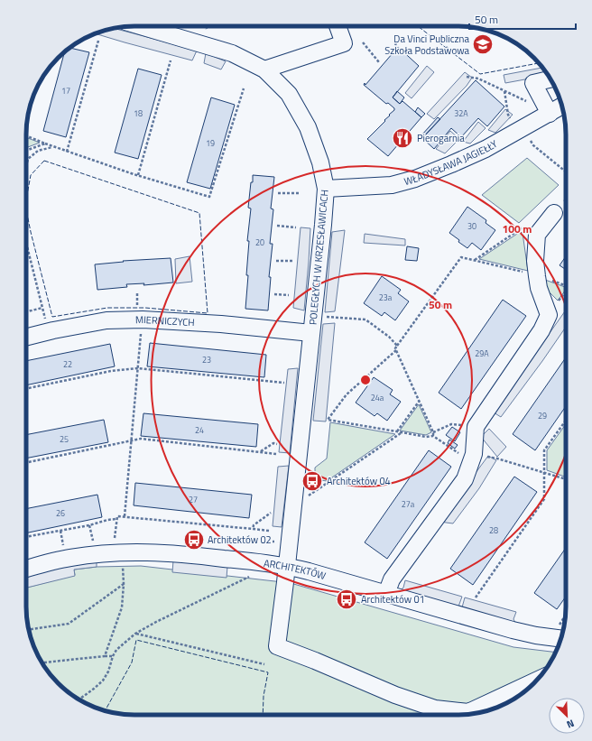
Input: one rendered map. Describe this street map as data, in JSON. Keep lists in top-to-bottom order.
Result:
{
  "streets": {
    "street": [
      "WŁADYSŁAWA JAGIEŁŁY",
      "POLEGŁYCH W KRZESŁAWICACH",
      "MIERNICZYCH",
      "ARCHITEKTÓW"
    ]
  },
  "crossings": [
    ["WŁADYSŁAWA JAGIEŁŁY", "POLEGŁYCH W KRZESŁAWICACH"],
    ["POLEGŁYCH W KRZESŁAWICACH", "MIERNICZYCH"],
    ["POLEGŁYCH W KRZESŁAWICACH", "ARCHITEKTÓW"]
  ],
  "places": {
    "school or university": ["Da Vinci Publiczna Szkoła Podstawowa"],
    "restaurant": ["Pierogarnia"],
    "bus stop": ["Architektów 04", "Architektów 02", "Architektów 01"]
  },
  "house_numbers": [
    "17",
    "18",
    "32A",
    "19",
    "30",
    "20",
    "23a",
    "29A",
    "23",
    "22",
    "24a",
    "29",
    "24",
    "25",
    "27",
    "27a",
    "26",
    "28"
  ],
  "scale_bar": "50 m",
  "north": "bottom right",
  "rings": ["100 m", "50 m"]
}
